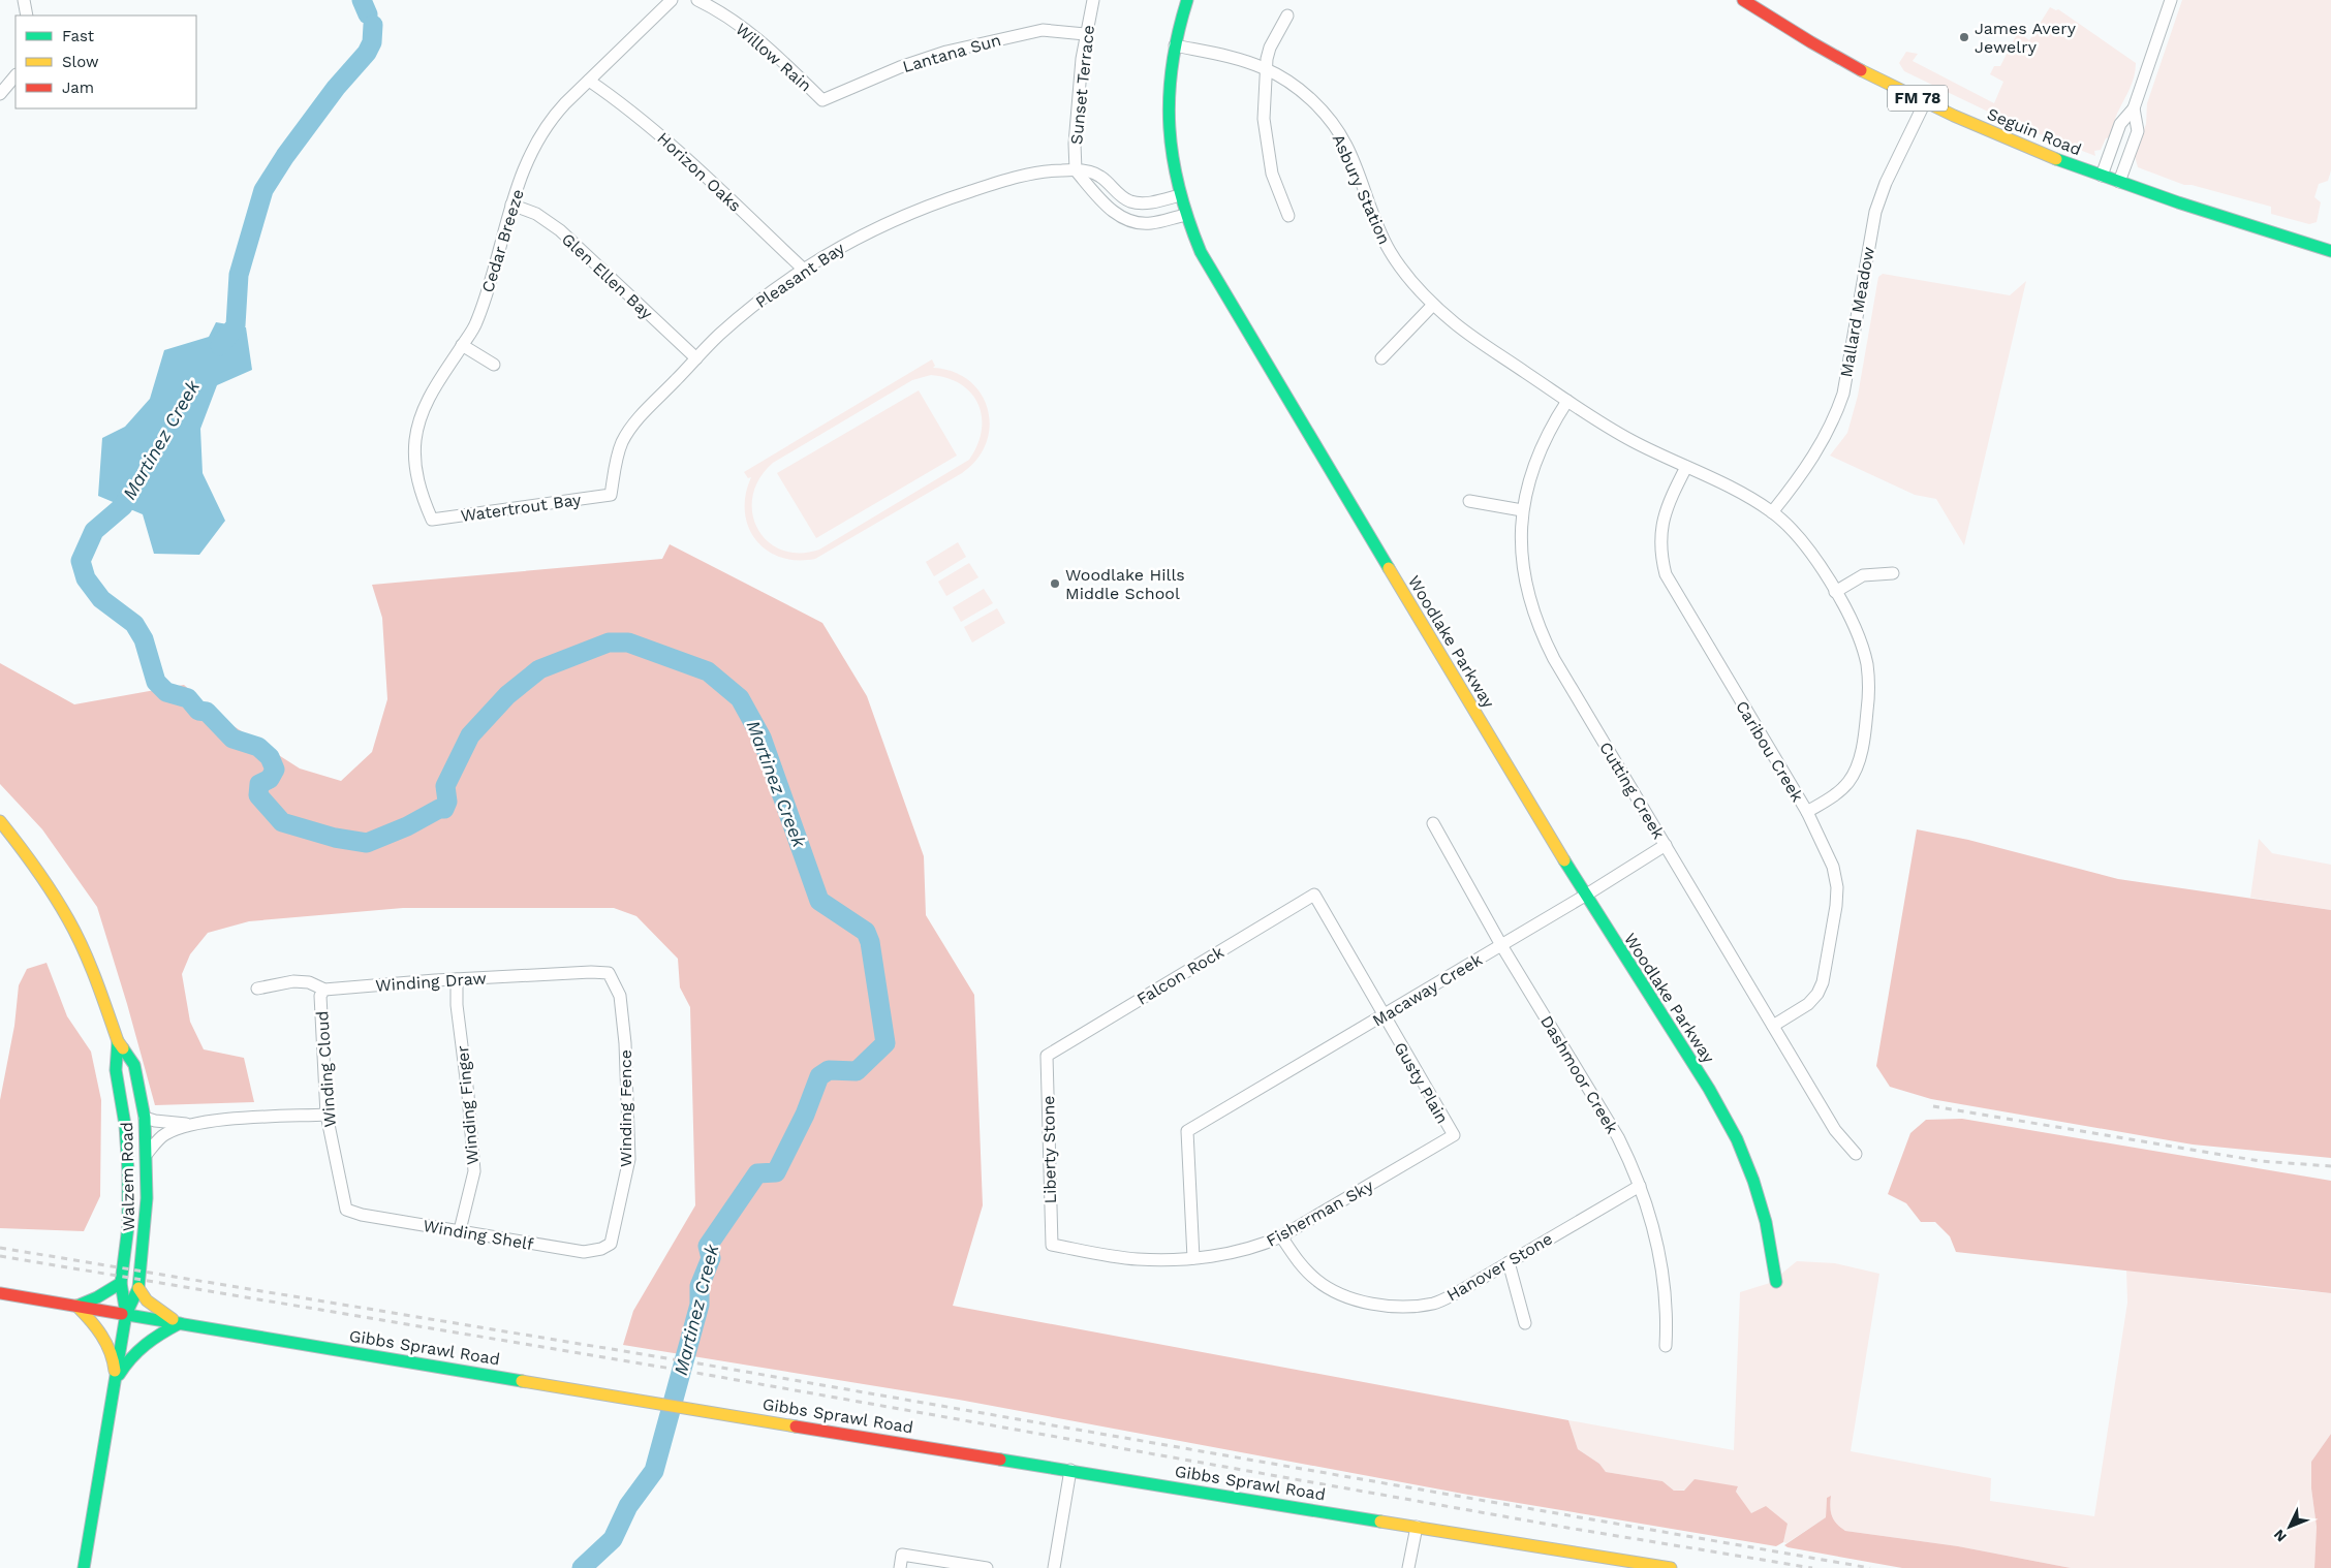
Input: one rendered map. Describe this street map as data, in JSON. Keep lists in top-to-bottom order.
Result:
{
  "streets": {
    "main road": [
      "FM 78",
      "Seguin Road",
      "Woodlake Parkway",
      "Walzem Road",
      "Gibbs Sprawl Road"
    ],
    "street": [
      "Lantana Sun",
      "Willow Rain",
      "Sunset Terrace",
      "Horizon Oaks",
      "Asbury Station",
      "Cedar Breeze",
      "Pleasant Bay",
      "Glen Ellen Bay",
      "Mallard Meadow",
      "Watertrout Bay",
      "Caribou Creek",
      "Cutting Creek",
      "Falcon Rock",
      "Winding Draw",
      "Macaway Creek",
      "Winding Cloud",
      "Dashmoor Creek",
      "Gusty Plain",
      "Winding Finger",
      "Winding Fence",
      "Liberty Stone",
      "Fisherman Sky",
      "Winding Shelf",
      "Hanover Stone"
    ]
  },
  "crossings": [
    ["Lantana Sun", "Willow Rain"],
    ["Lantana Sun", "Sunset Terrace"],
    ["Sunset Terrace", "Pleasant Bay"],
    ["Seguin Road", "Mallard Meadow"],
    ["Horizon Oaks", "Cedar Breeze"],
    ["Horizon Oaks", "Pleasant Bay"],
    ["Asbury Station", "Mallard Meadow"],
    ["Asbury Station", "Woodlake Parkway"],
    ["Asbury Station", "Caribou Creek"],
    ["Asbury Station", "Cutting Creek"],
    ["Cedar Breeze", "Glen Ellen Bay"],
    ["Cedar Breeze", "Watertrout Bay"],
    ["Pleasant Bay", "Glen Ellen Bay"],
    ["Pleasant Bay", "Watertrout Bay"],
    ["Woodlake Parkway", "Macaway Creek"],
    ["Caribou Creek", "Cutting Creek"],
    ["Cutting Creek", "Macaway Creek"],
    ["Falcon Rock", "Gusty Plain"],
    ["Falcon Rock", "Liberty Stone"],
    ["Winding Draw", "Winding Cloud"],
    ["Winding Draw", "Winding Finger"],
    ["Winding Draw", "Winding Fence"],
    ["Macaway Creek", "Dashmoor Creek"],
    ["Macaway Creek", "Gusty Plain"],
    ["Macaway Creek", "Fisherman Sky"],
    ["Winding Cloud", "Winding Shelf"],
    ["Dashmoor Creek", "Hanover Stone"],
    ["Gusty Plain", "Fisherman Sky"],
    ["Winding Finger", "Winding Shelf"],
    ["Winding Fence", "Winding Shelf"],
    ["Liberty Stone", "Fisherman Sky"],
    ["Walzem Road", "Gibbs Sprawl Road"],
    ["Fisherman Sky", "Hanover Stone"]
  ],
  "water": ["Martinez Creek"],
  "places": ["James Avery Jewelry", "Woodlake Hills Middle School"],
  "legend": ["Fast", "Slow", "Jam"],
  "north": "bottom left"
}
